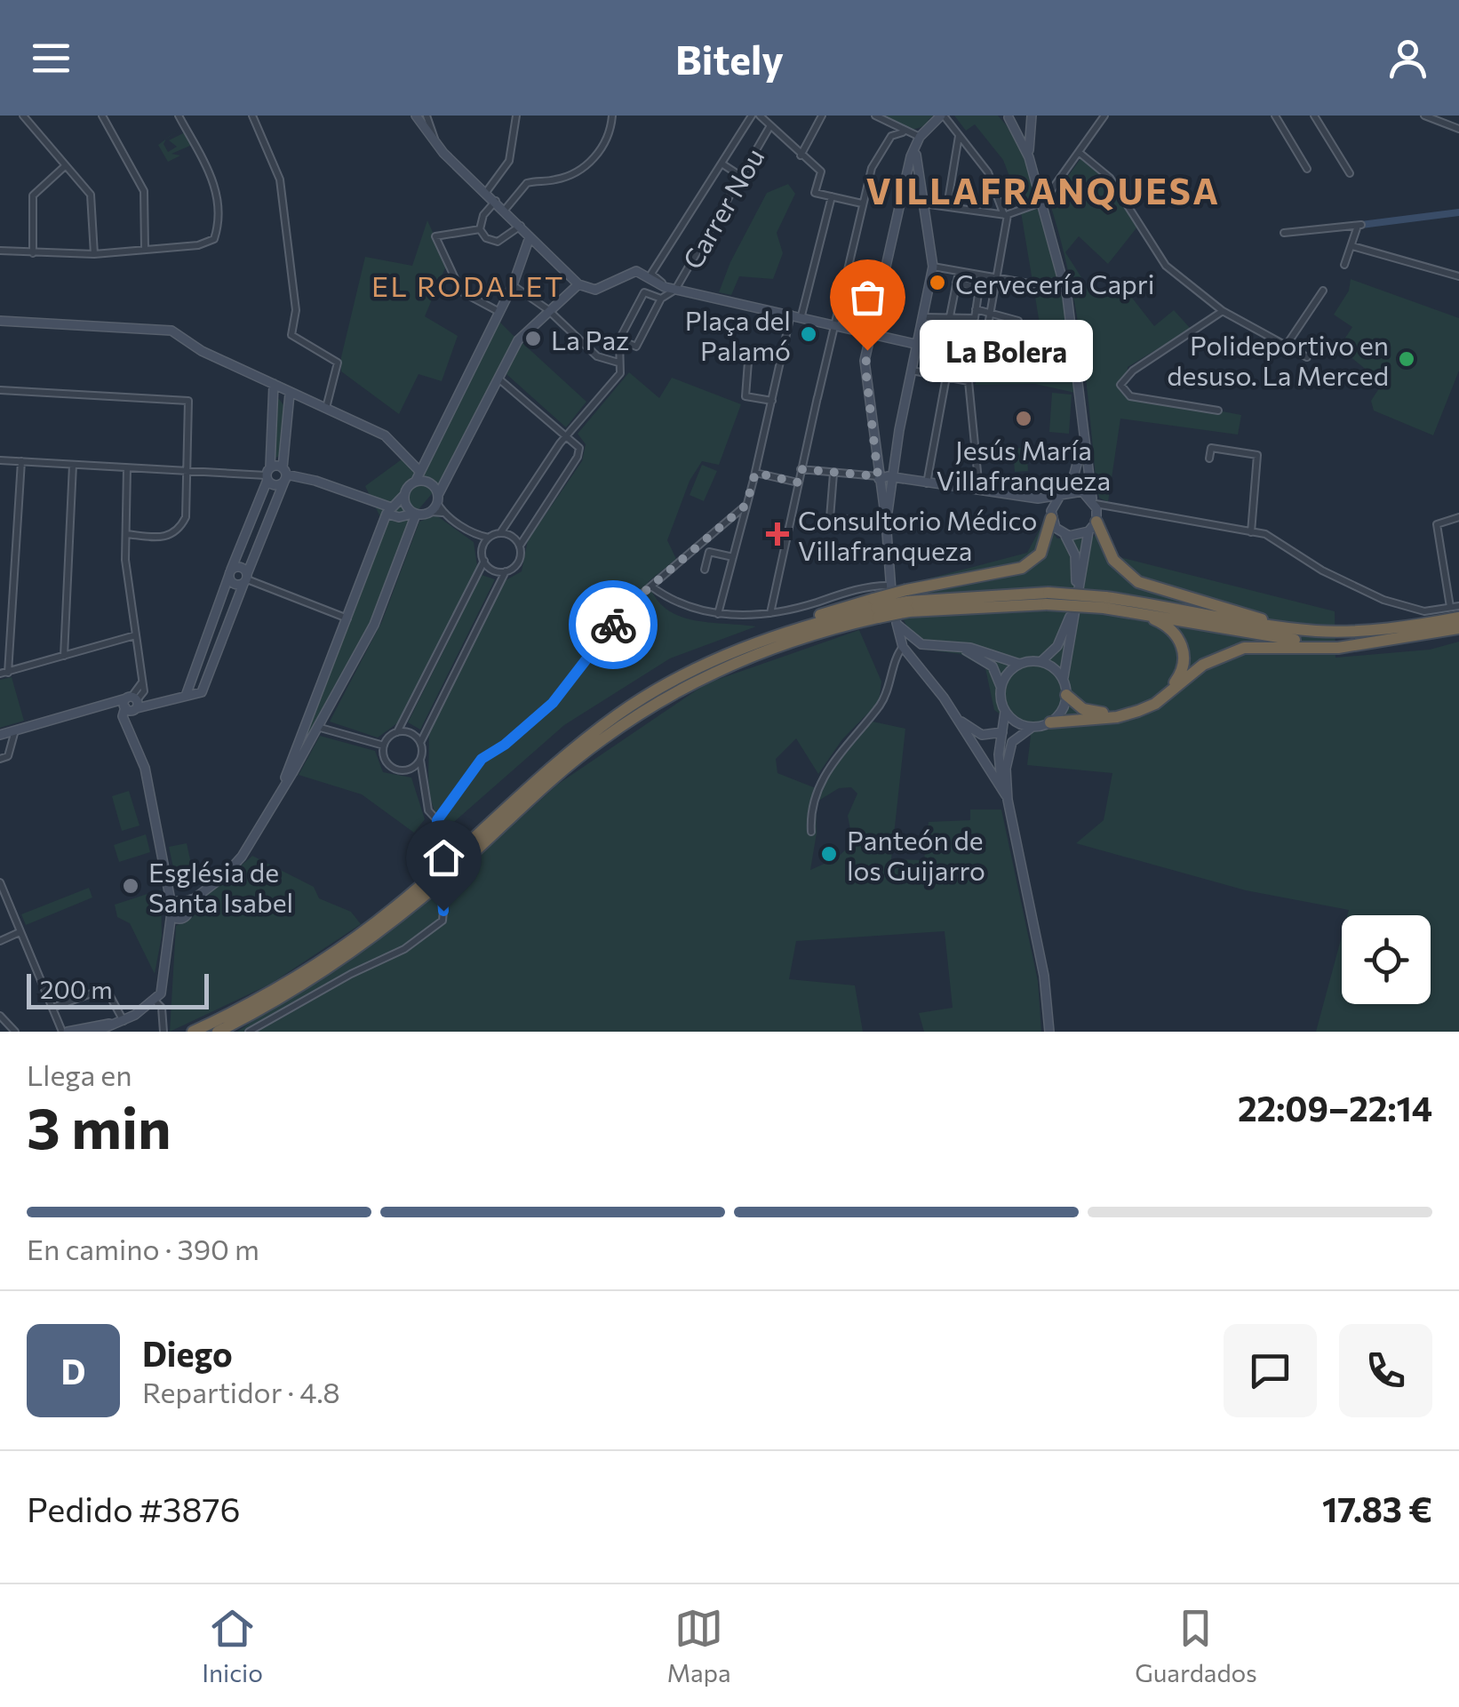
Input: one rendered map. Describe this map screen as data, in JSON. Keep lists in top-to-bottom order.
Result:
{
  "streets": {
    "street": ["Carrer Nou"]
  },
  "districts": ["VILLAFRANQUESA", "EL RODALET"],
  "places": {
    "other": [
      "Cervecería Capri",
      "Plaça del Palamó",
      "La Paz",
      "La Bolera",
      "Polideportivo en desuso. La Merced",
      "Jesús María Villafranqueza",
      "Panteón de los Guijarro",
      "Església de Santa Isabel"
    ],
    "health": ["Consultorio Médico Villafranqueza"]
  },
  "scale_bar": "200 m",
  "page": {
    "header": "Bitely",
    "bubble": "La Bolera",
    "scale": "200 m",
    "heading": ["3 min", "Llega en", "22:09–22:14"],
    "panel": [
      "Diego",
      "Repartidor · 4.8",
      "Pedido #3876",
      "17.83 €"
    ],
    "bar": "En camino · 390 m",
    "round": "D",
    "tabs": ["Inicio", "Mapa", "Guardados"]
  }
}
